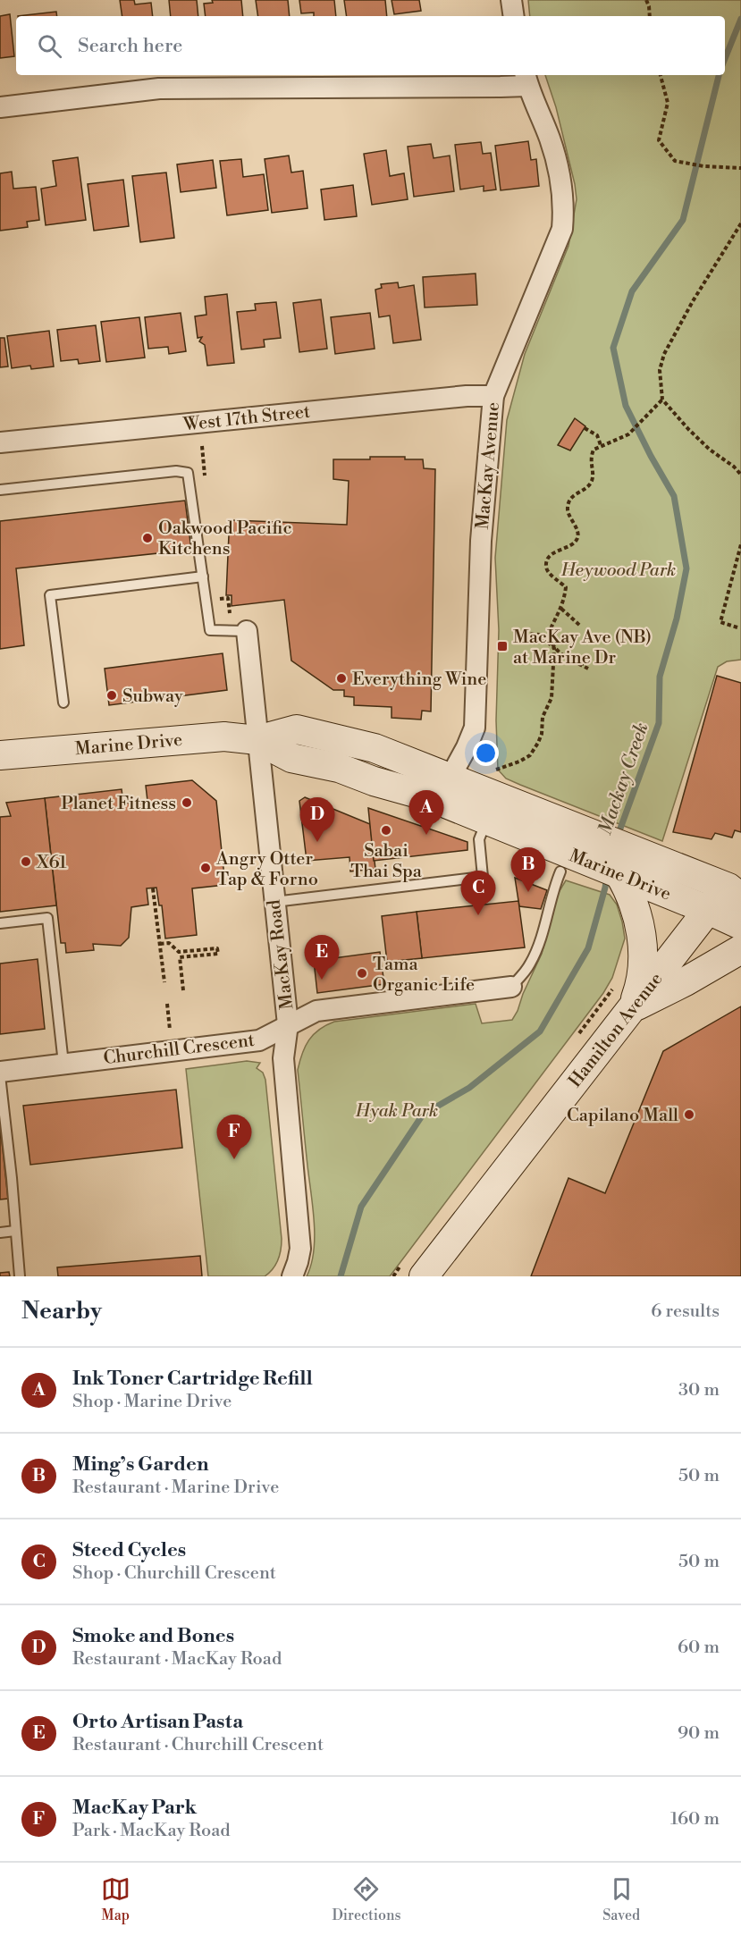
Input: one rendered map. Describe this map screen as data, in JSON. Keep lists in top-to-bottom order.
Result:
{
  "streets": {
    "main road": ["Marine Drive", "Hamilton Avenue"],
    "street": [
      "West 17th Street",
      "MacKay Avenue",
      "MacKay Road",
      "Churchill Crescent"
    ]
  },
  "crossings": [
    ["West 17th Street", "MacKay Avenue"],
    ["MacKay Avenue", "Marine Drive"],
    ["Marine Drive", "MacKay Road"],
    ["Marine Drive", "Hamilton Avenue"],
    ["MacKay Road", "Churchill Crescent"]
  ],
  "water": ["Mackay Creek"],
  "parks": ["Heywood Park", "Hyak Park"],
  "places": {
    "other": [
      "Oakwood Pacific Kitchens",
      "Everything Wine",
      "Subway",
      "Planet Fitness",
      "Sabai Thai Spa",
      "X61",
      "Angry Otter Tap & Forno",
      "Tama Organic Life",
      "Capilano Mall"
    ],
    "transit": ["MacKay Ave (NB) at Marine Dr"]
  },
  "page": {
    "search": "Search here",
    "pins": [
      "A",
      "D",
      "B",
      "C",
      "E",
      "F"
    ],
    "heading": ["Nearby", "6 results"],
    "list": [
      {
        "mark": "A",
        "name": "Ink Toner Cartridge Refill",
        "note": "Shop · Marine Drive",
        "value": "30 m"
      },
      {
        "mark": "B",
        "name": "Ming’s Garden",
        "note": "Restaurant · Marine Drive",
        "value": "50 m"
      },
      {
        "mark": "C",
        "name": "Steed Cycles",
        "note": "Shop · Churchill Crescent",
        "value": "50 m"
      },
      {
        "mark": "D",
        "name": "Smoke and Bones",
        "note": "Restaurant · MacKay Road",
        "value": "60 m"
      },
      {
        "mark": "E",
        "name": "Orto Artisan Pasta",
        "note": "Restaurant · Churchill Crescent",
        "value": "90 m"
      },
      {
        "mark": "F",
        "name": "MacKay Park",
        "note": "Park · MacKay Road",
        "value": "160 m"
      }
    ],
    "nav": ["Map", "Directions", "Saved"]
  }
}
